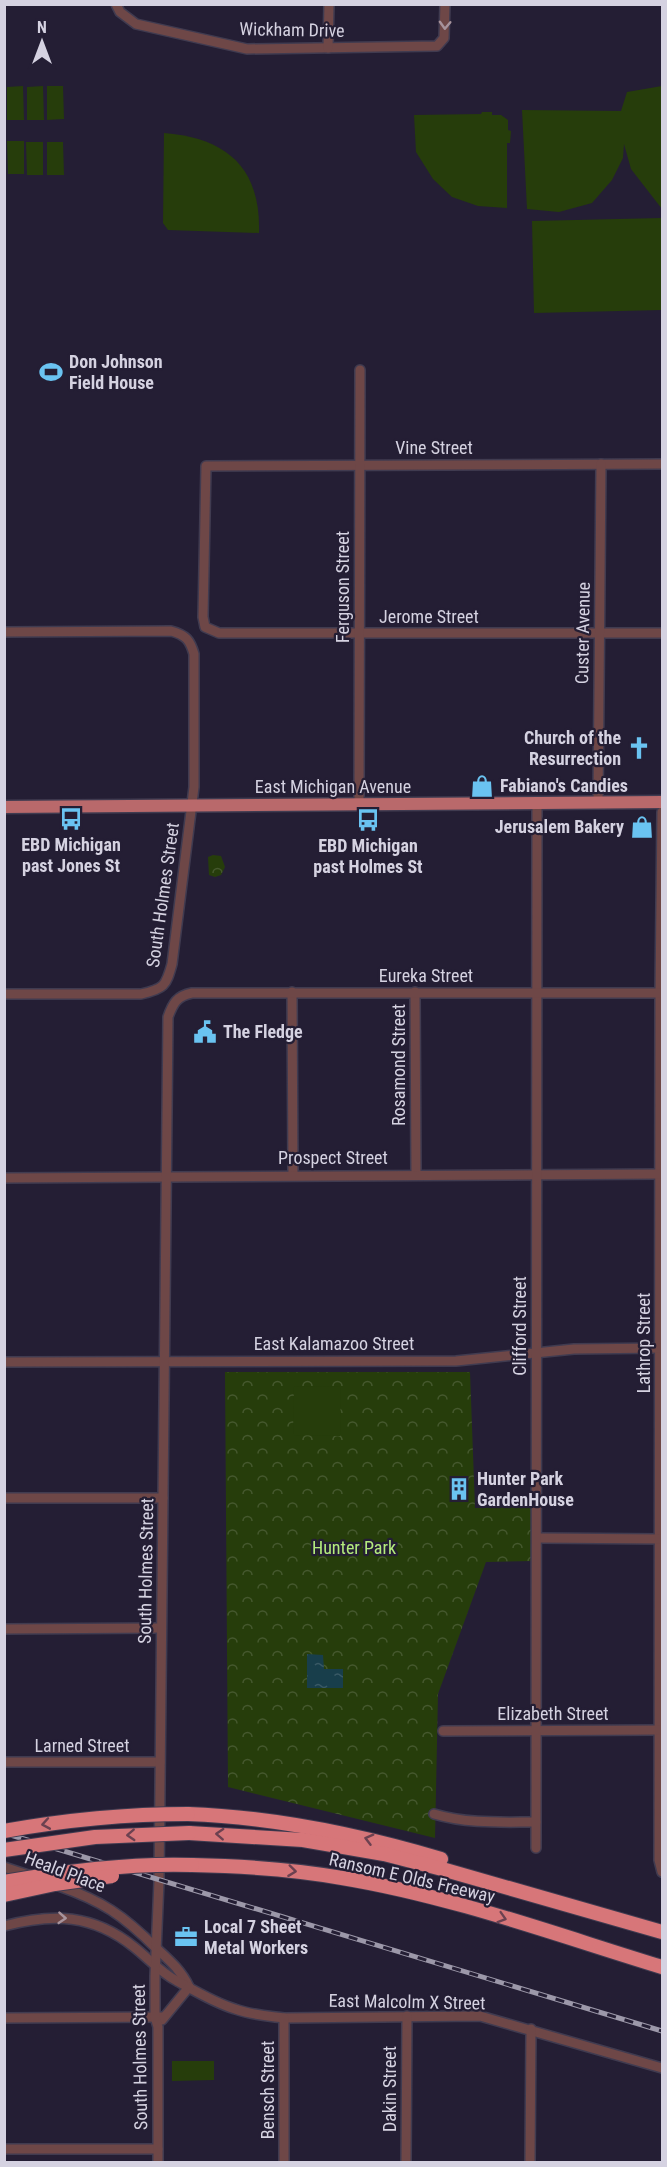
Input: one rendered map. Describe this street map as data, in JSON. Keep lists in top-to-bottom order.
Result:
{
  "streets": {
    "highway": ["Ransom E Olds Freeway"],
    "main road": ["East Michigan Avenue"],
    "street": [
      "Wickham Drive",
      "Vine Street",
      "Ferguson Street",
      "Jerome Street",
      "Custer Avenue",
      "South Holmes Street",
      "Eureka Street",
      "Rosamond Street",
      "Prospect Street",
      "Clifford Street",
      "Lathrop Street",
      "East Kalamazoo Street",
      "Elizabeth Street",
      "Larned Street",
      "Heald Place",
      "East Malcolm X Street",
      "Dakin Street",
      "Bensch Street"
    ]
  },
  "crossings": [
    ["Vine Street", "Ferguson Street"],
    ["Vine Street", "Jerome Street"],
    ["Vine Street", "Custer Avenue"],
    ["Ferguson Street", "Jerome Street"],
    ["Ferguson Street", "East Michigan Avenue"],
    ["Jerome Street", "Custer Avenue"],
    ["Custer Avenue", "East Michigan Avenue"],
    ["East Michigan Avenue", "South Holmes Street"],
    ["East Michigan Avenue", "Clifford Street"],
    ["South Holmes Street", "Eureka Street"],
    ["South Holmes Street", "Prospect Street"],
    ["South Holmes Street", "East Kalamazoo Street"],
    ["South Holmes Street", "Larned Street"],
    ["South Holmes Street", "Heald Place"],
    ["South Holmes Street", "East Malcolm X Street"],
    ["Eureka Street", "Rosamond Street"],
    ["Eureka Street", "Clifford Street"],
    ["Eureka Street", "Lathrop Street"],
    ["Rosamond Street", "Prospect Street"],
    ["Prospect Street", "Clifford Street"],
    ["Prospect Street", "Lathrop Street"],
    ["Clifford Street", "East Kalamazoo Street"],
    ["Clifford Street", "Elizabeth Street"],
    ["Lathrop Street", "East Kalamazoo Street"],
    ["Lathrop Street", "Elizabeth Street"],
    ["Heald Place", "East Malcolm X Street"],
    ["East Malcolm X Street", "Dakin Street"],
    ["East Malcolm X Street", "Bensch Street"]
  ],
  "parks": ["Hunter Park"],
  "places": {
    "sports": ["Don Johnson Field House"],
    "church": ["Church of the Resurrection"],
    "shop": ["Fabiano's Candies", "Jerusalem Bakery"],
    "bus stop": ["EBD Michigan past Jones St", "EBD Michigan past Holmes St"],
    "public building": ["The Fledge"],
    "building": ["Hunter Park GardenHouse"],
    "office": ["Local 7 Sheet Metal Workers"]
  },
  "north": "top"
}
